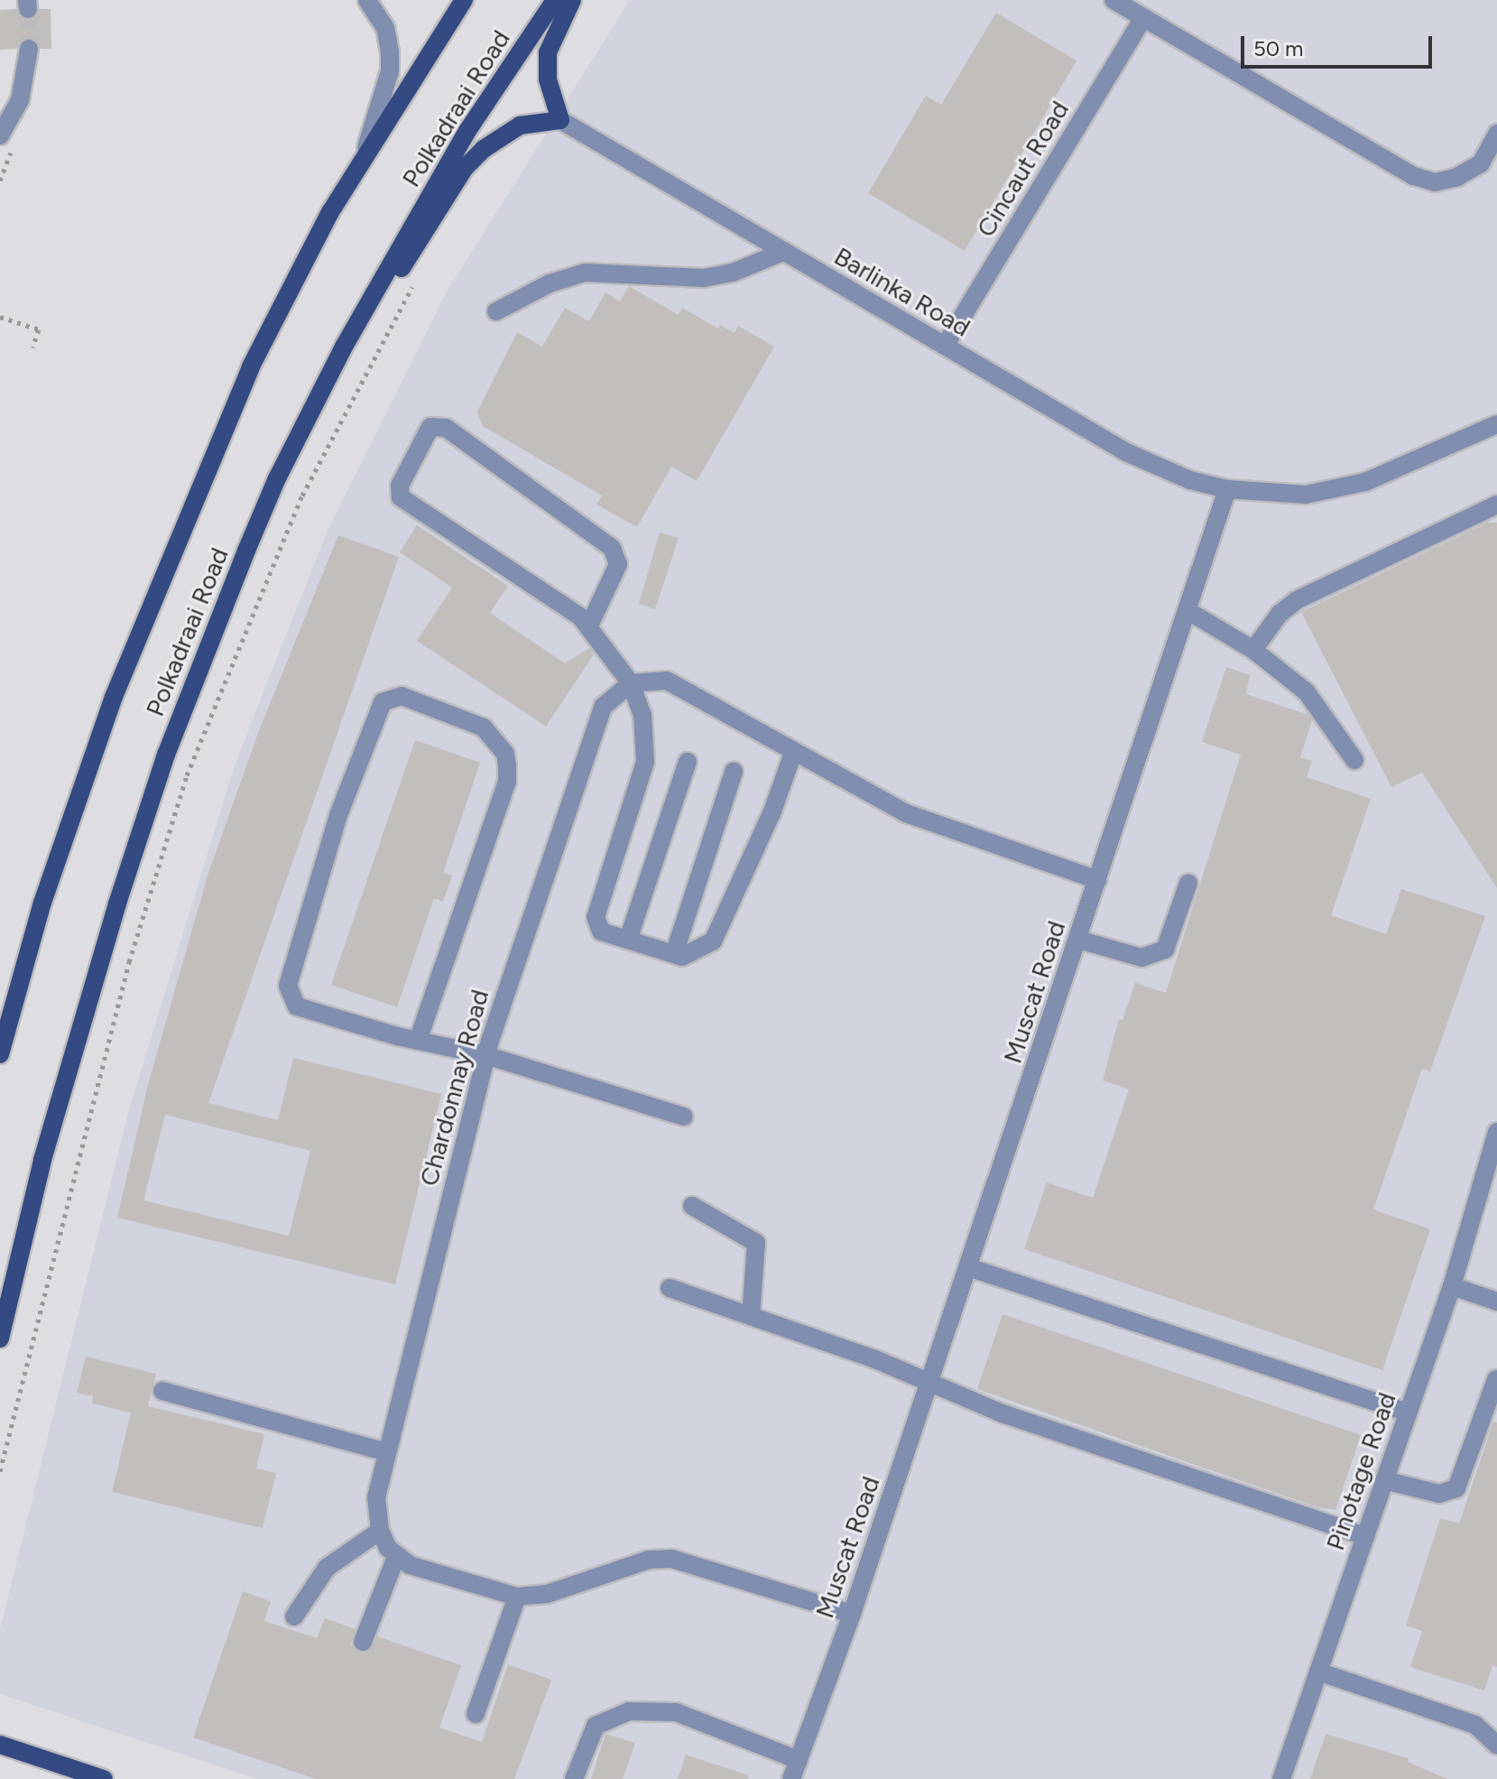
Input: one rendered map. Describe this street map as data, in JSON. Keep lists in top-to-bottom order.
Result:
{
  "streets": {
    "main road": ["Polkadraai Road"],
    "street": [
      "Cincaut Road",
      "Barlinka Road",
      "Muscat Road",
      "Chardonnay Road",
      "Pinotage Road"
    ]
  },
  "crossings": [
    ["Cincaut Road", "Barlinka Road"],
    ["Barlinka Road", "Muscat Road"]
  ],
  "scale_bar": "50 m"
}
